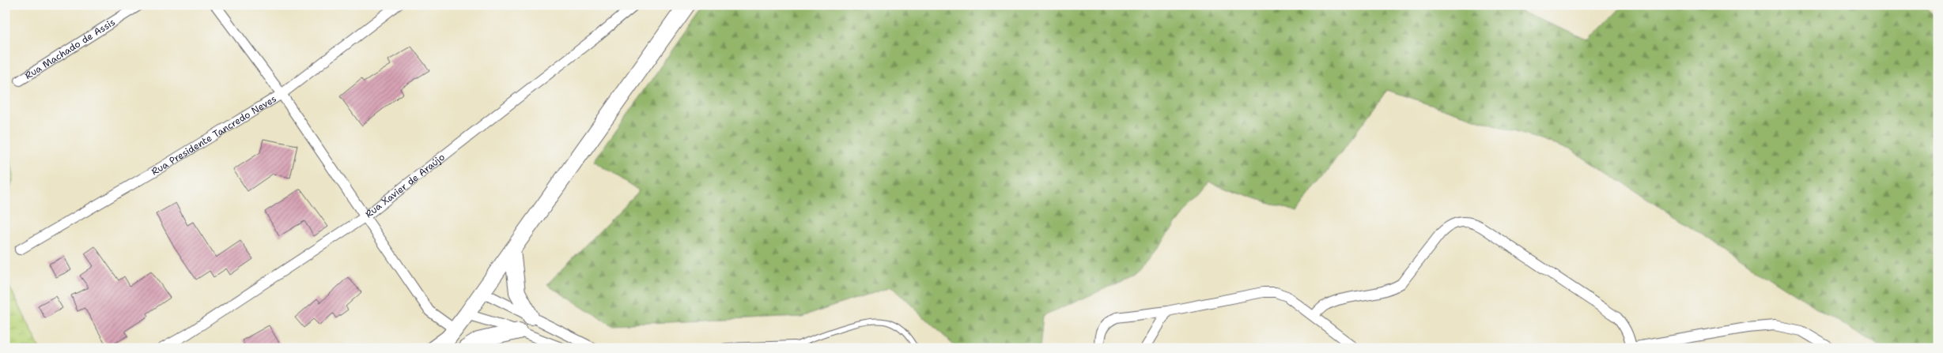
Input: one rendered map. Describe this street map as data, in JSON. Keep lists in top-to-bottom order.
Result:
{
  "streets": {
    "street": ["Rua Machado de Assis", "Rua Presidente Tancredo Neves", "Rua Xavier de Araújo"]
  }
}
